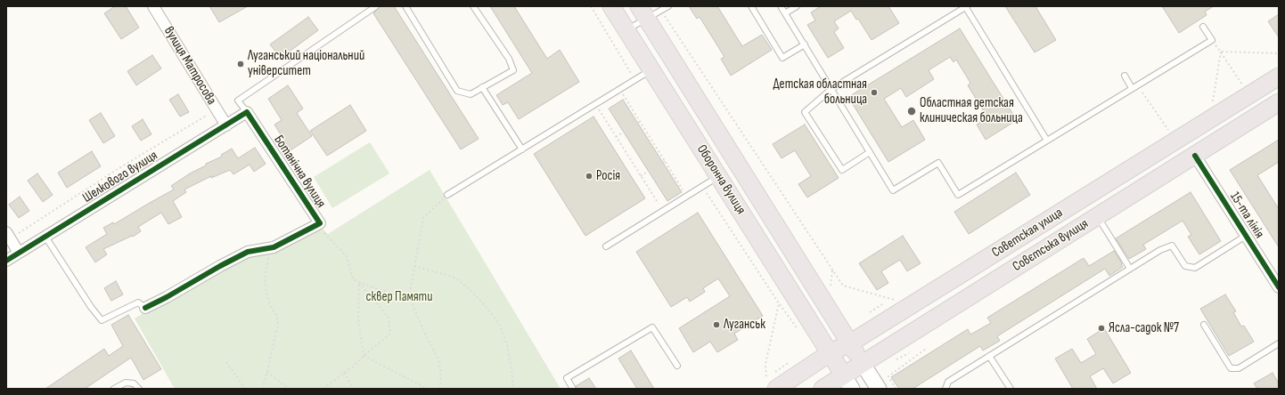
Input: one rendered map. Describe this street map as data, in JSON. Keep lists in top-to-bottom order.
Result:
{
  "streets": {
    "main road": ["Оборонна вулиця", "Советская улица", "Совєтська вулиця"],
    "street": [
      "вулиця Матросова",
      "Ботанічна вулиця",
      "Шелкового вулиця",
      "15-та лінія"
    ]
  },
  "crossings": [
    ["вулиця Матросова", "Шелкового вулиця"],
    ["Ботанічна вулиця", "Шелкового вулиця"],
    ["Оборонна вулиця", "Советская улица"],
    ["Оборонна вулиця", "Совєтська вулиця"],
    ["15-та лінія", "Совєтська вулиця"]
  ],
  "parks": ["сквер Памяти"],
  "places": [
    "Луганський національний університет",
    "Детская областная больница",
    "Областная детская клиническая больница",
    "Росія",
    "Луганськ",
    "Ясла-садок №7"
  ]
}
